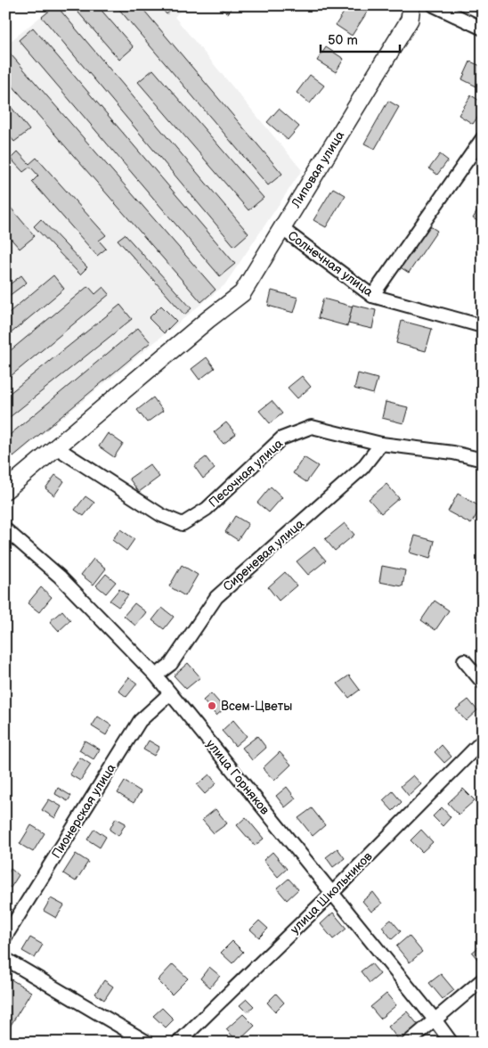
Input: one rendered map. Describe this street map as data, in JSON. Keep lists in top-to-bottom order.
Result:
{
  "streets": {
    "main road": ["Липовая улица"],
    "street": [
      "Солнечная улица",
      "Песочная улица",
      "Сиреневая улица",
      "улица Горняков",
      "Пионерская улица",
      "улица Школьников"
    ]
  },
  "crossings": [
    ["Липовая улица", "Солнечная улица"],
    ["Липовая улица", "Песочная улица"],
    ["Песочная улица", "Сиреневая улица"],
    ["Сиреневая улица", "улица Горняков"],
    ["улица Горняков", "Пионерская улица"],
    ["улица Горняков", "улица Школьников"]
  ],
  "places": ["Всем-Цветы"],
  "scale_bar": "50 m"
}
